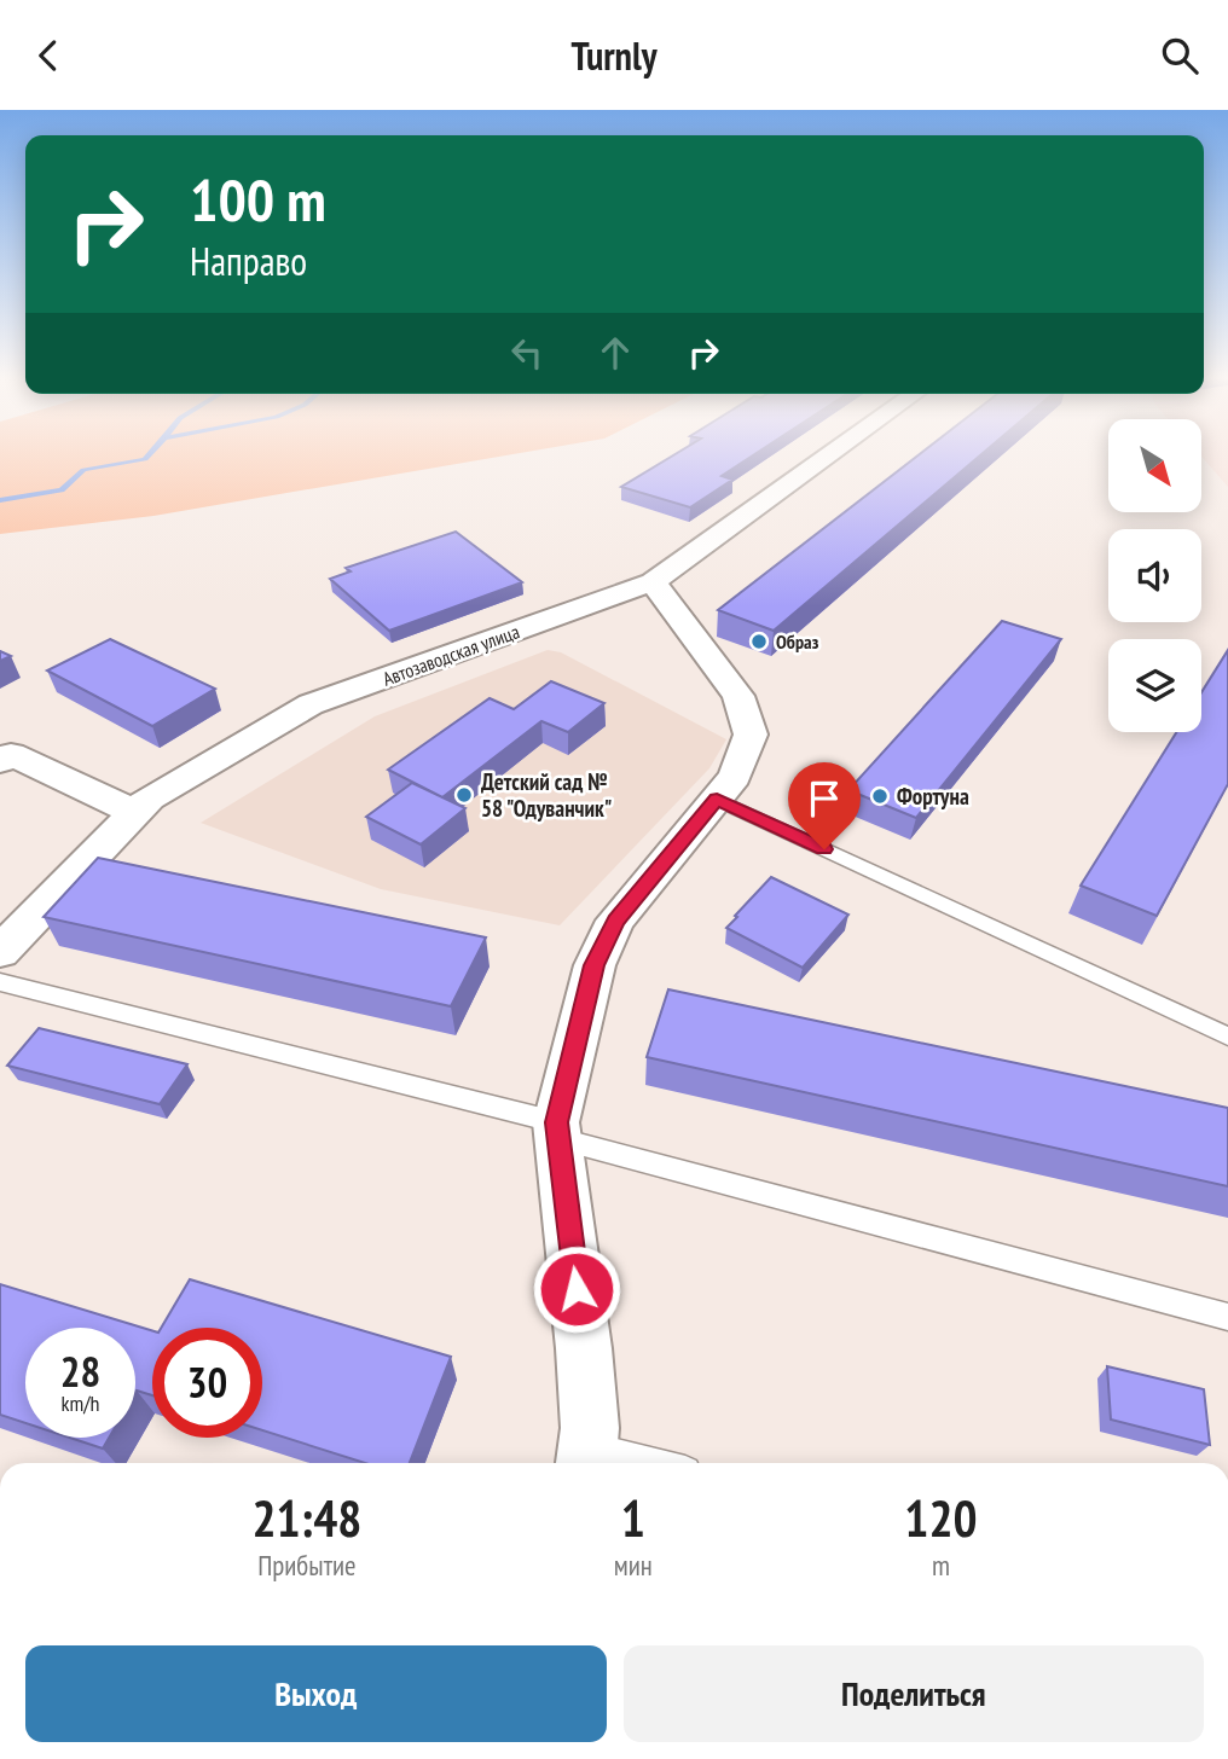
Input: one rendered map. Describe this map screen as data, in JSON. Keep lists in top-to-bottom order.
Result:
{
  "streets": {
    "street": ["Автозаводская улица"]
  },
  "places": ["Образ", "Детский сад № 58 \"Одуванчик\"", "Фортуна"],
  "north": "bottom right",
  "page": {
    "header": "Turnly",
    "turn": ["100 m", "Направо"],
    "speed": "28 km/h",
    "limit": "30",
    "eta": [
      "21:48",
      "Прибытие",
      "1",
      "мин",
      "120",
      "m"
    ],
    "buttons": ["Выход", "Поделиться"]
  }
}
